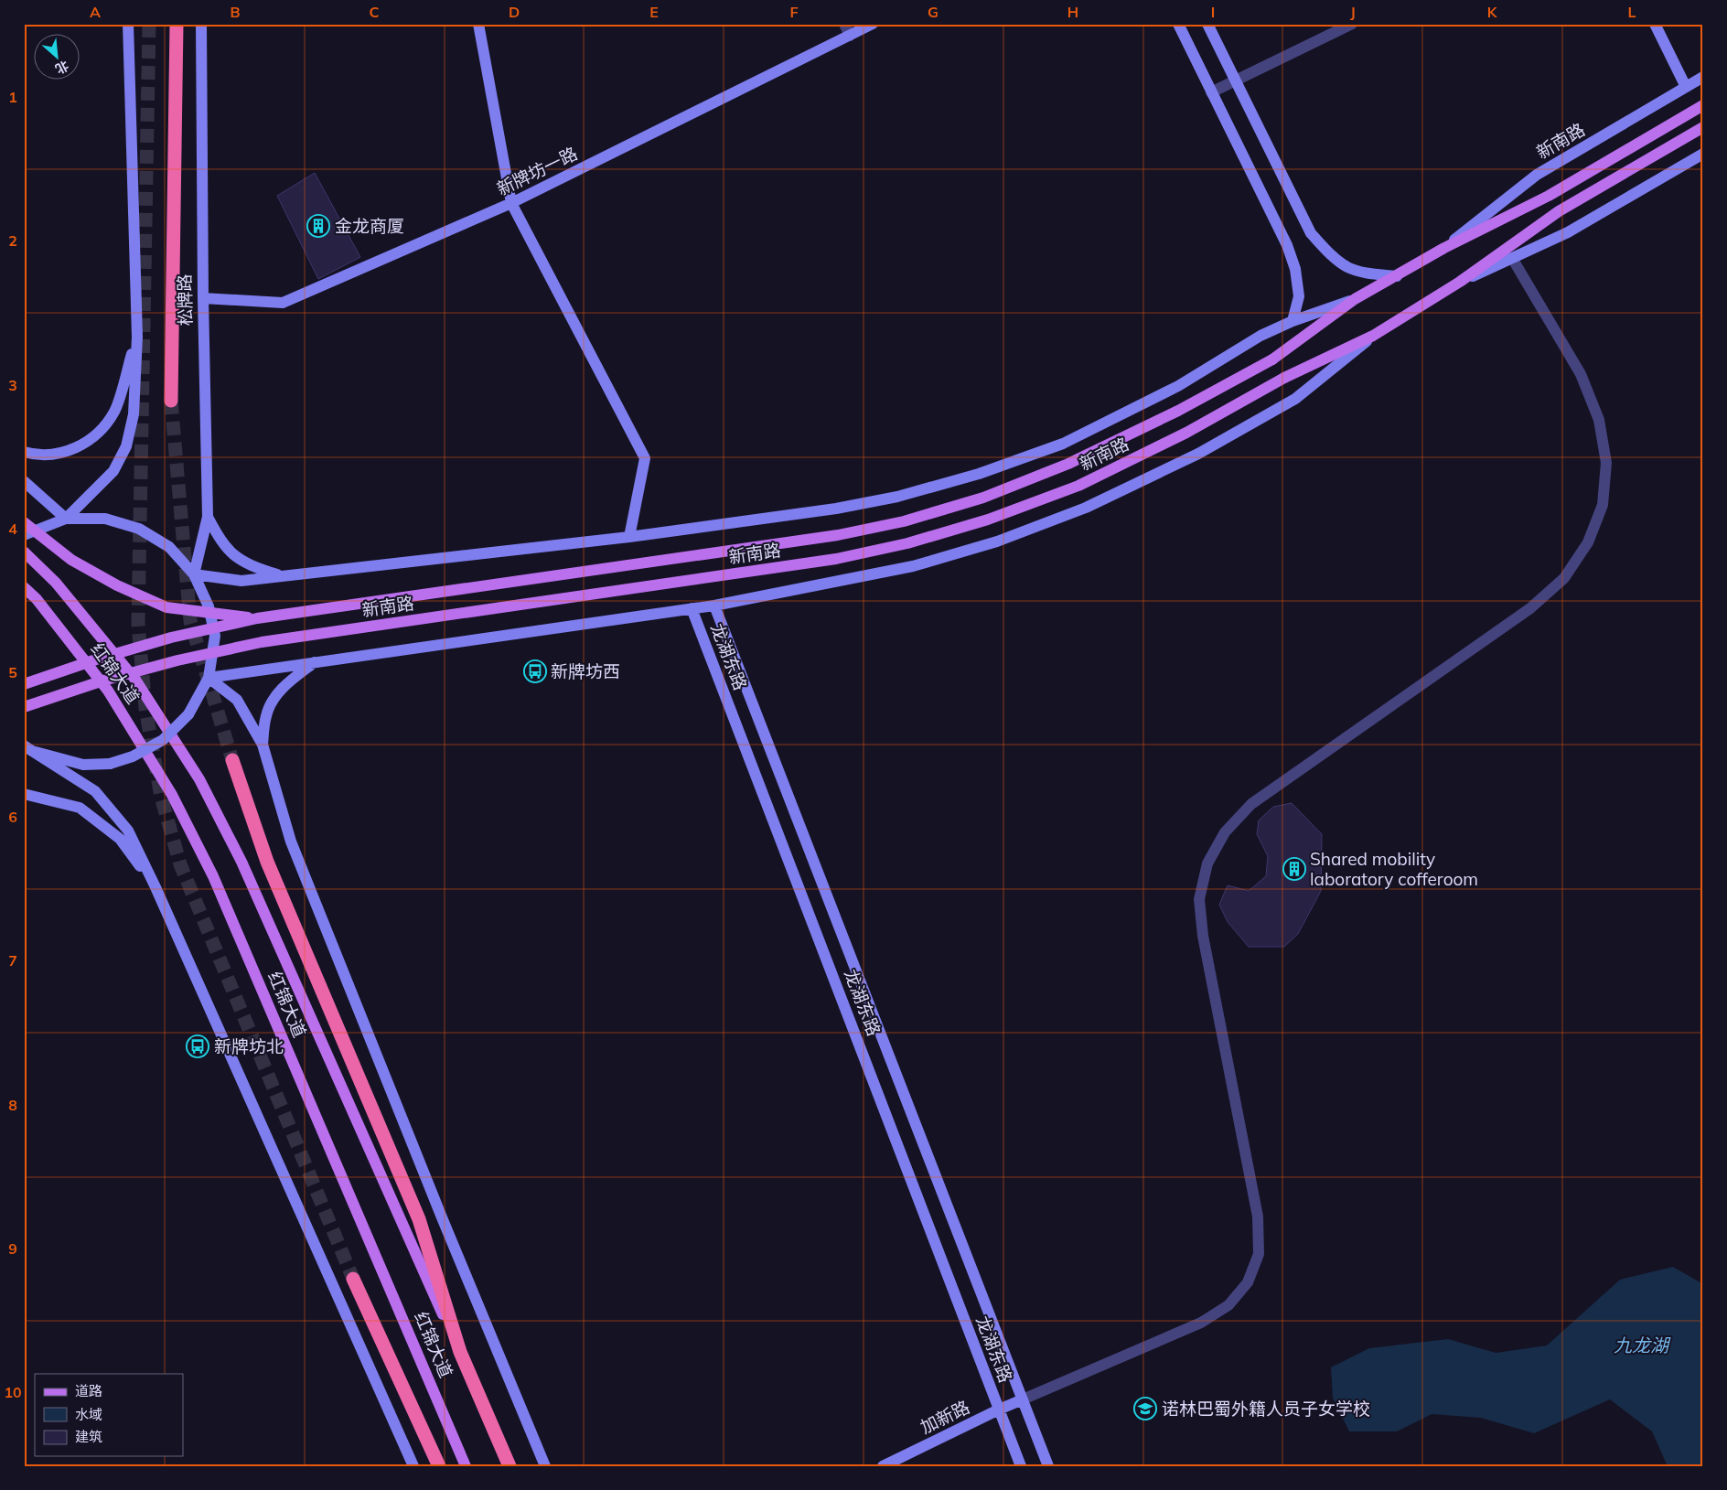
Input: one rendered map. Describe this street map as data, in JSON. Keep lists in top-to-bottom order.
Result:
{
  "streets": {
    "highway": ["松牌路", "红锦大道"],
    "main road": [
      "新南路",
      "新牌坊一路",
      "龙湖东路",
      "加新路"
    ]
  },
  "crossings": [
    ["新南路", "松牌路"],
    ["新南路", "龙湖东路"],
    ["新牌坊一路", "松牌路"],
    ["龙湖东路", "加新路"]
  ],
  "water": ["九龙湖"],
  "places": {
    "building": ["金龙商厦", "Shared mobility laboratory cofferoom"],
    "bus stop": ["新牌坊西", "新牌坊北"],
    "school or university": ["诺林巴蜀外籍人员子女学校"]
  },
  "legend": ["道路", "水域", "建筑"],
  "north": "bottom right",
  "grid": {
    "columns": [
      "A",
      "B",
      "C",
      "D",
      "E",
      "F",
      "G",
      "H",
      "I",
      "J",
      "K",
      "L"
    ],
    "rows": [
      "1",
      "2",
      "3",
      "4",
      "5",
      "6",
      "7",
      "8",
      "9",
      "10"
    ]
  }
}
